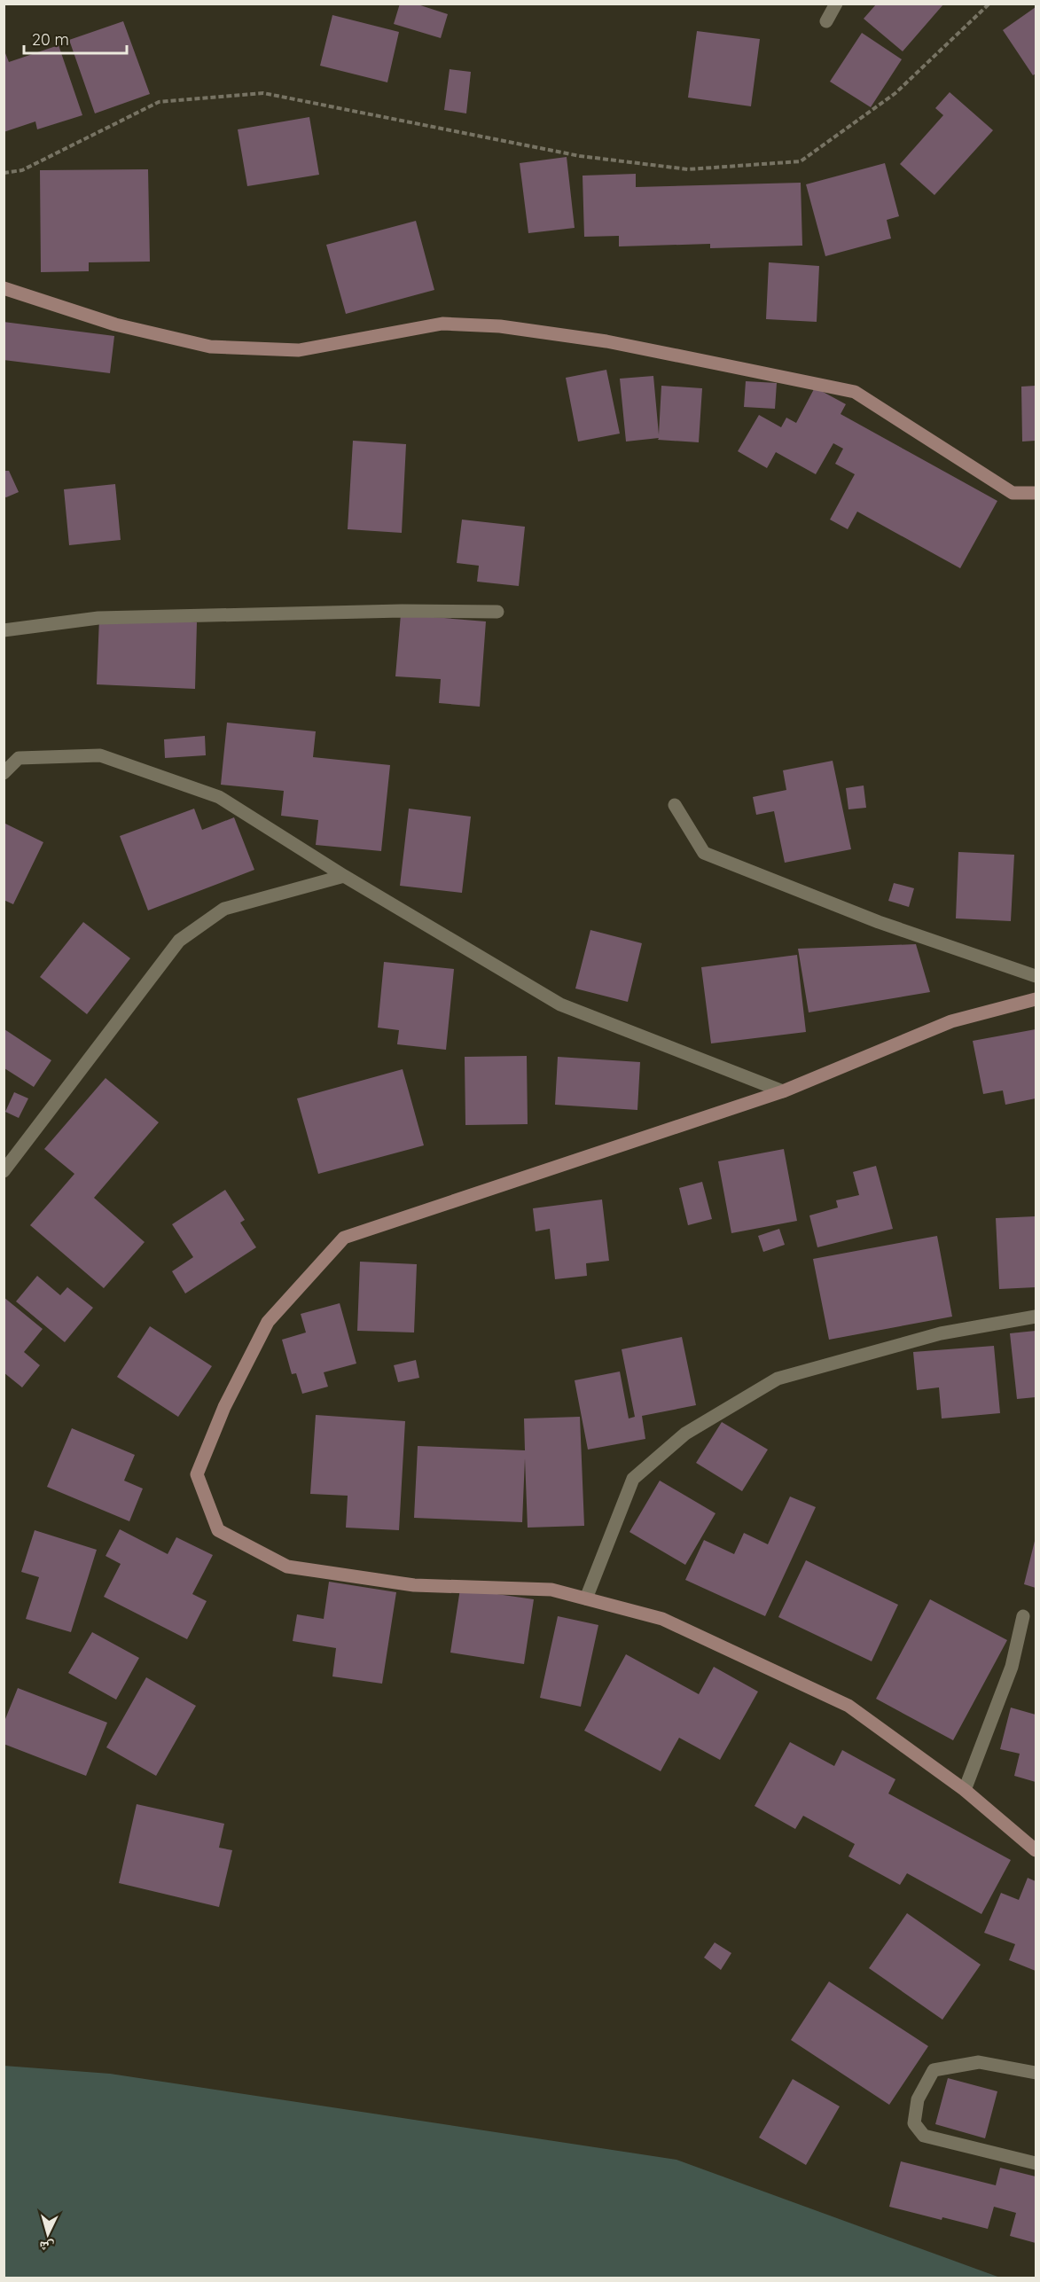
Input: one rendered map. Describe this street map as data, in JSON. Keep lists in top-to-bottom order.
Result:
{
  "scale_bar": "20 m",
  "north": "bottom"
}
